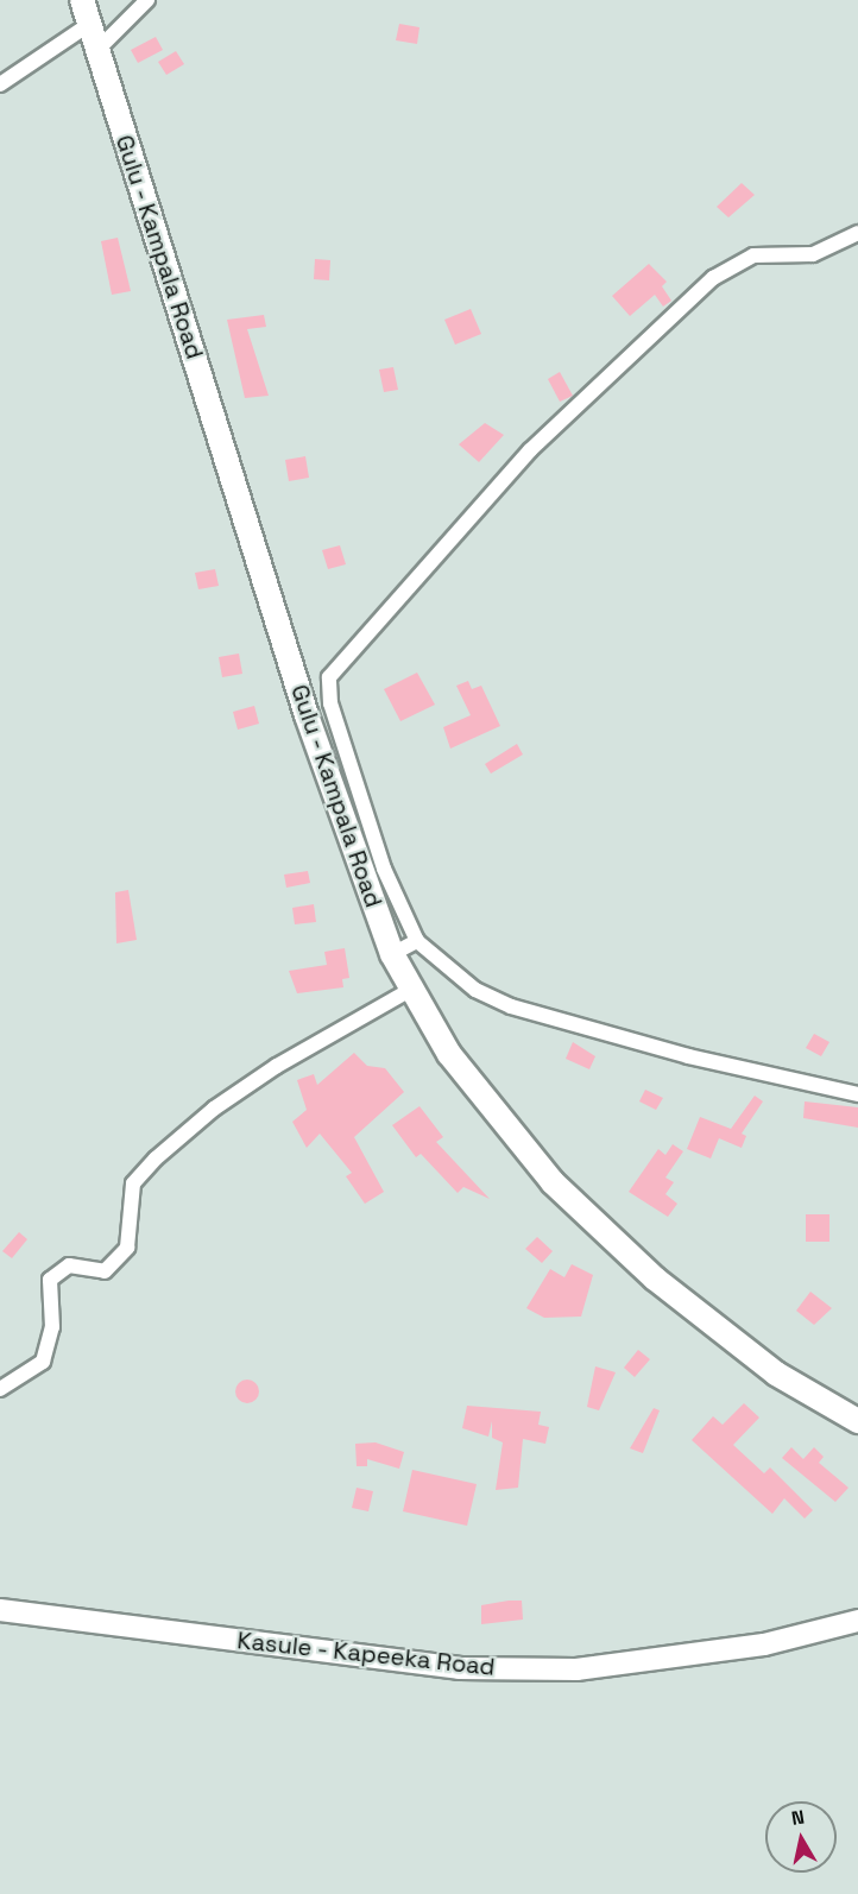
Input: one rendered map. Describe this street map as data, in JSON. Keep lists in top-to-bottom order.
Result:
{
  "streets": {
    "main road": ["Gulu - Kampala Road"],
    "street": ["Kasule - Kapeeka Road"]
  },
  "north": "top"
}
